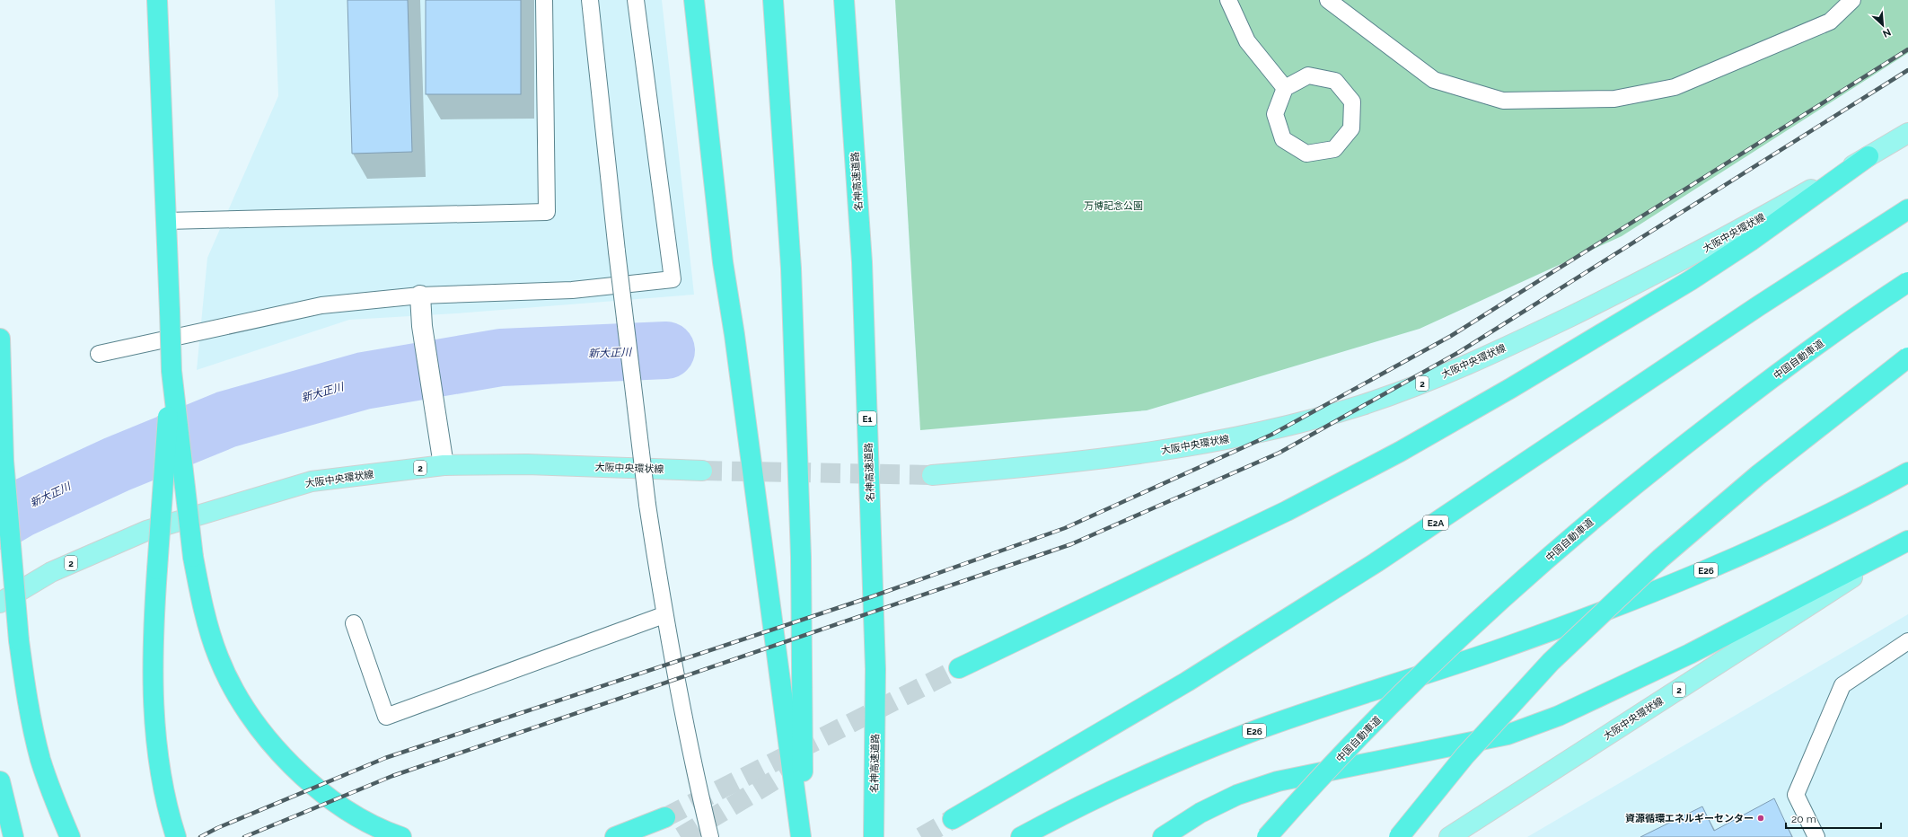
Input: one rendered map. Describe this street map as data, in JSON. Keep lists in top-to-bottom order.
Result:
{
  "streets": {
    "highway": [
      "名神高速道路",
      "中国自動車道",
      "E1",
      "E2A",
      "E26"
    ],
    "main road": ["大阪中央環状線", "2"]
  },
  "water": ["新大正川"],
  "parks": ["万博記念公園"],
  "places": ["資源循環エネルギーセンター"],
  "scale_bar": "20 m",
  "north": "bottom right"
}
